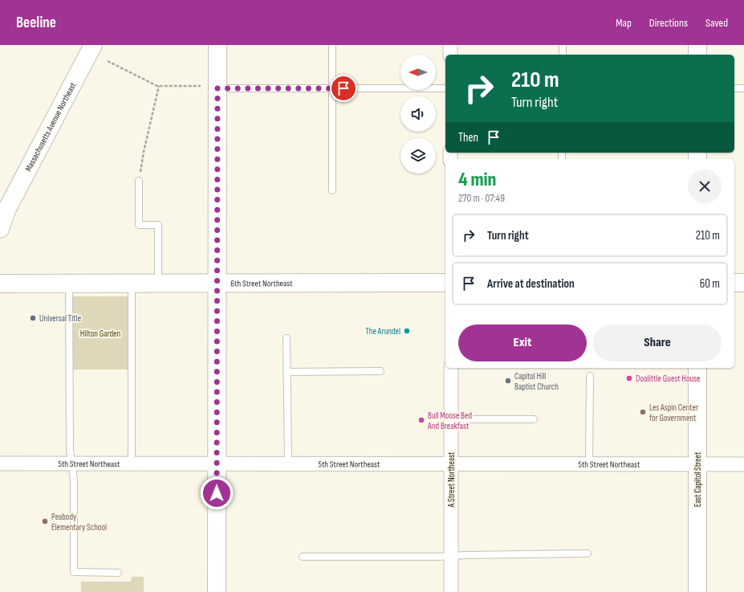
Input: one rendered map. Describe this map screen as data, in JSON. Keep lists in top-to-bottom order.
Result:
{
  "streets": {
    "main road": ["Massachusetts Avenue Northeast", "6th Street Northeast", "East Capitol Street"],
    "street": ["5th Street Northeast", "A Street Northeast"]
  },
  "crossings": [
    ["5th Street Northeast", "A Street Northeast"],
    ["5th Street Northeast", "East Capitol Street"]
  ],
  "parks": ["Hilton Garden"],
  "places": [
    "Universal Title",
    "The Arundel",
    "Doolittle Guest House",
    "Capitol Hill Baptist Church",
    "Les Aspin Center for Government",
    "Bull Moose Bed And Breakfast",
    "Peabody Elementary School"
  ],
  "north": "left",
  "page": {
    "header": "Beeline",
    "nav": ["Map", "Directions", "Saved"],
    "turn": ["210 m", "Turn right"],
    "then": "Then",
    "heading": ["4 min", "270 m · 07:49"],
    "list": [
      {
        "name": "Turn right",
        "value": "210 m"
      },
      {
        "name": "Arrive at destination",
        "value": "60 m"
      }
    ],
    "buttons": ["Exit", "Share"]
  }
}
